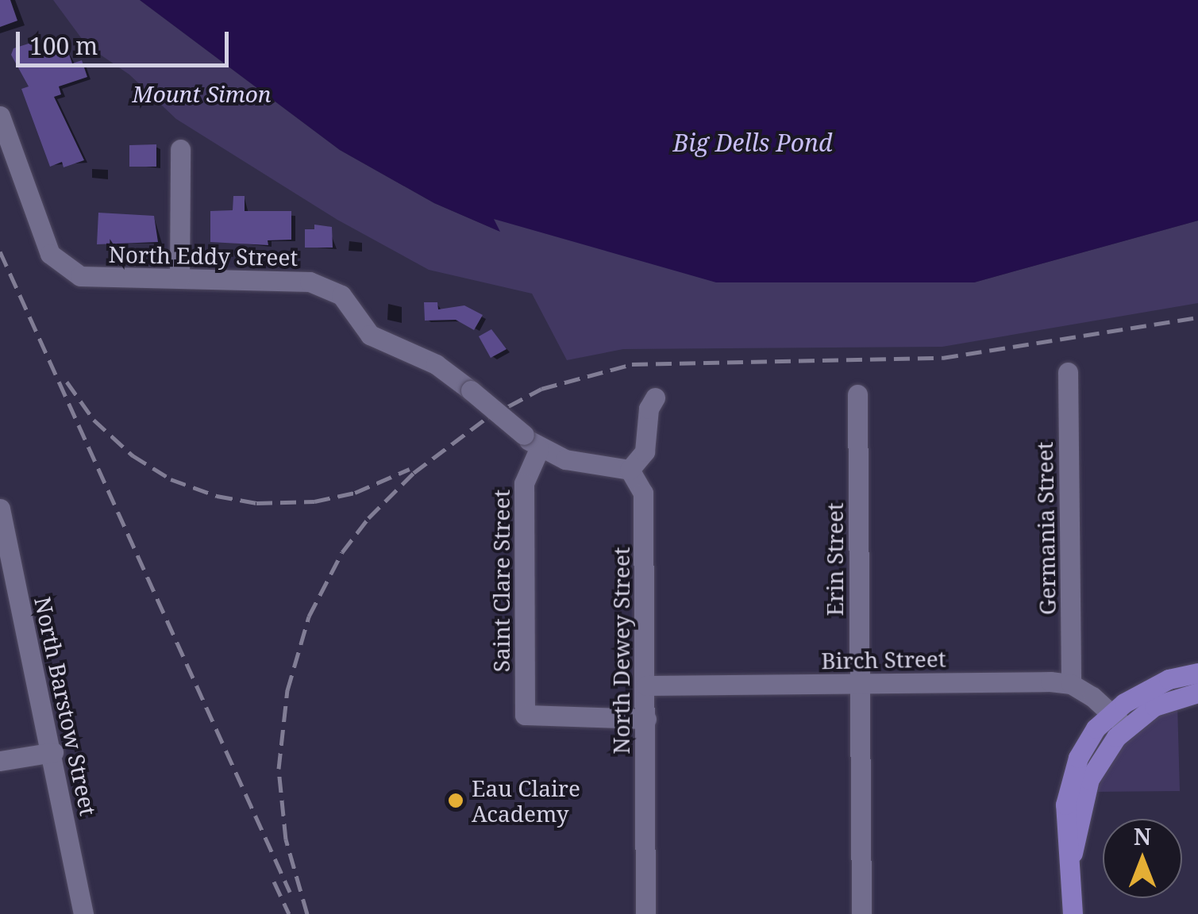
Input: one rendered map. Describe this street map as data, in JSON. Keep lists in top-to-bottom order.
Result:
{
  "streets": {
    "street": [
      "North Eddy Street",
      "Germania Street",
      "Erin Street",
      "Saint Clare Street",
      "North Dewey Street",
      "Birch Street",
      "North Barstow Street"
    ]
  },
  "crossings": [
    ["North Eddy Street", "Saint Clare Street"],
    ["Germania Street", "Birch Street"],
    ["Erin Street", "Birch Street"],
    ["Saint Clare Street", "North Dewey Street"],
    ["North Dewey Street", "Birch Street"]
  ],
  "water": ["Big Dells Pond"],
  "parks": ["Mount Simon"],
  "places": ["Eau Claire Academy"],
  "scale_bar": "100 m",
  "north": "top"
}
